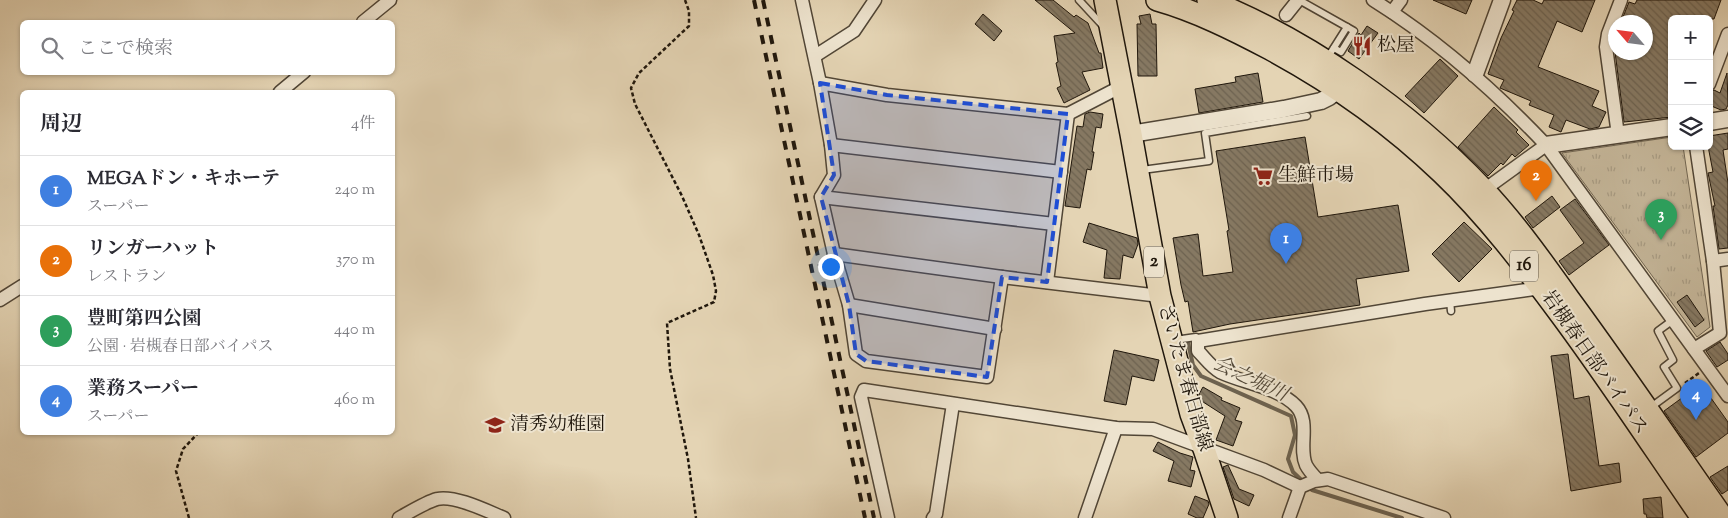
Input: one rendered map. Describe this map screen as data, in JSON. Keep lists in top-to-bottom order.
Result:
{
  "streets": {
    "main road": [
      "2",
      "16",
      "岩槻春日部バイパス",
      "さいたま春日部線"
    ]
  },
  "water": ["会之堀川"],
  "places": {
    "restaurant": ["松屋"],
    "supermarket": ["生鮮市場"],
    "school or university": ["清秀幼稚園"]
  },
  "north": "top left",
  "page": {
    "map_buttons": ["+", "−"],
    "search": "ここで検索",
    "heading": ["周辺", "4件"],
    "list": [
      {
        "mark": "1",
        "name": "MEGAドン・キホーテ",
        "note": "スーパー",
        "value": "240 m"
      },
      {
        "mark": "2",
        "name": "リンガーハット",
        "note": "レストラン",
        "value": "370 m"
      },
      {
        "mark": "3",
        "name": "豊町第四公園",
        "note": "公園 · 岩槻春日部バイパス",
        "value": "440 m"
      },
      {
        "mark": "4",
        "name": "業務スーパー",
        "note": "スーパー",
        "value": "460 m"
      }
    ],
    "pins": [
      "2",
      "3",
      "1",
      "4"
    ]
  }
}
